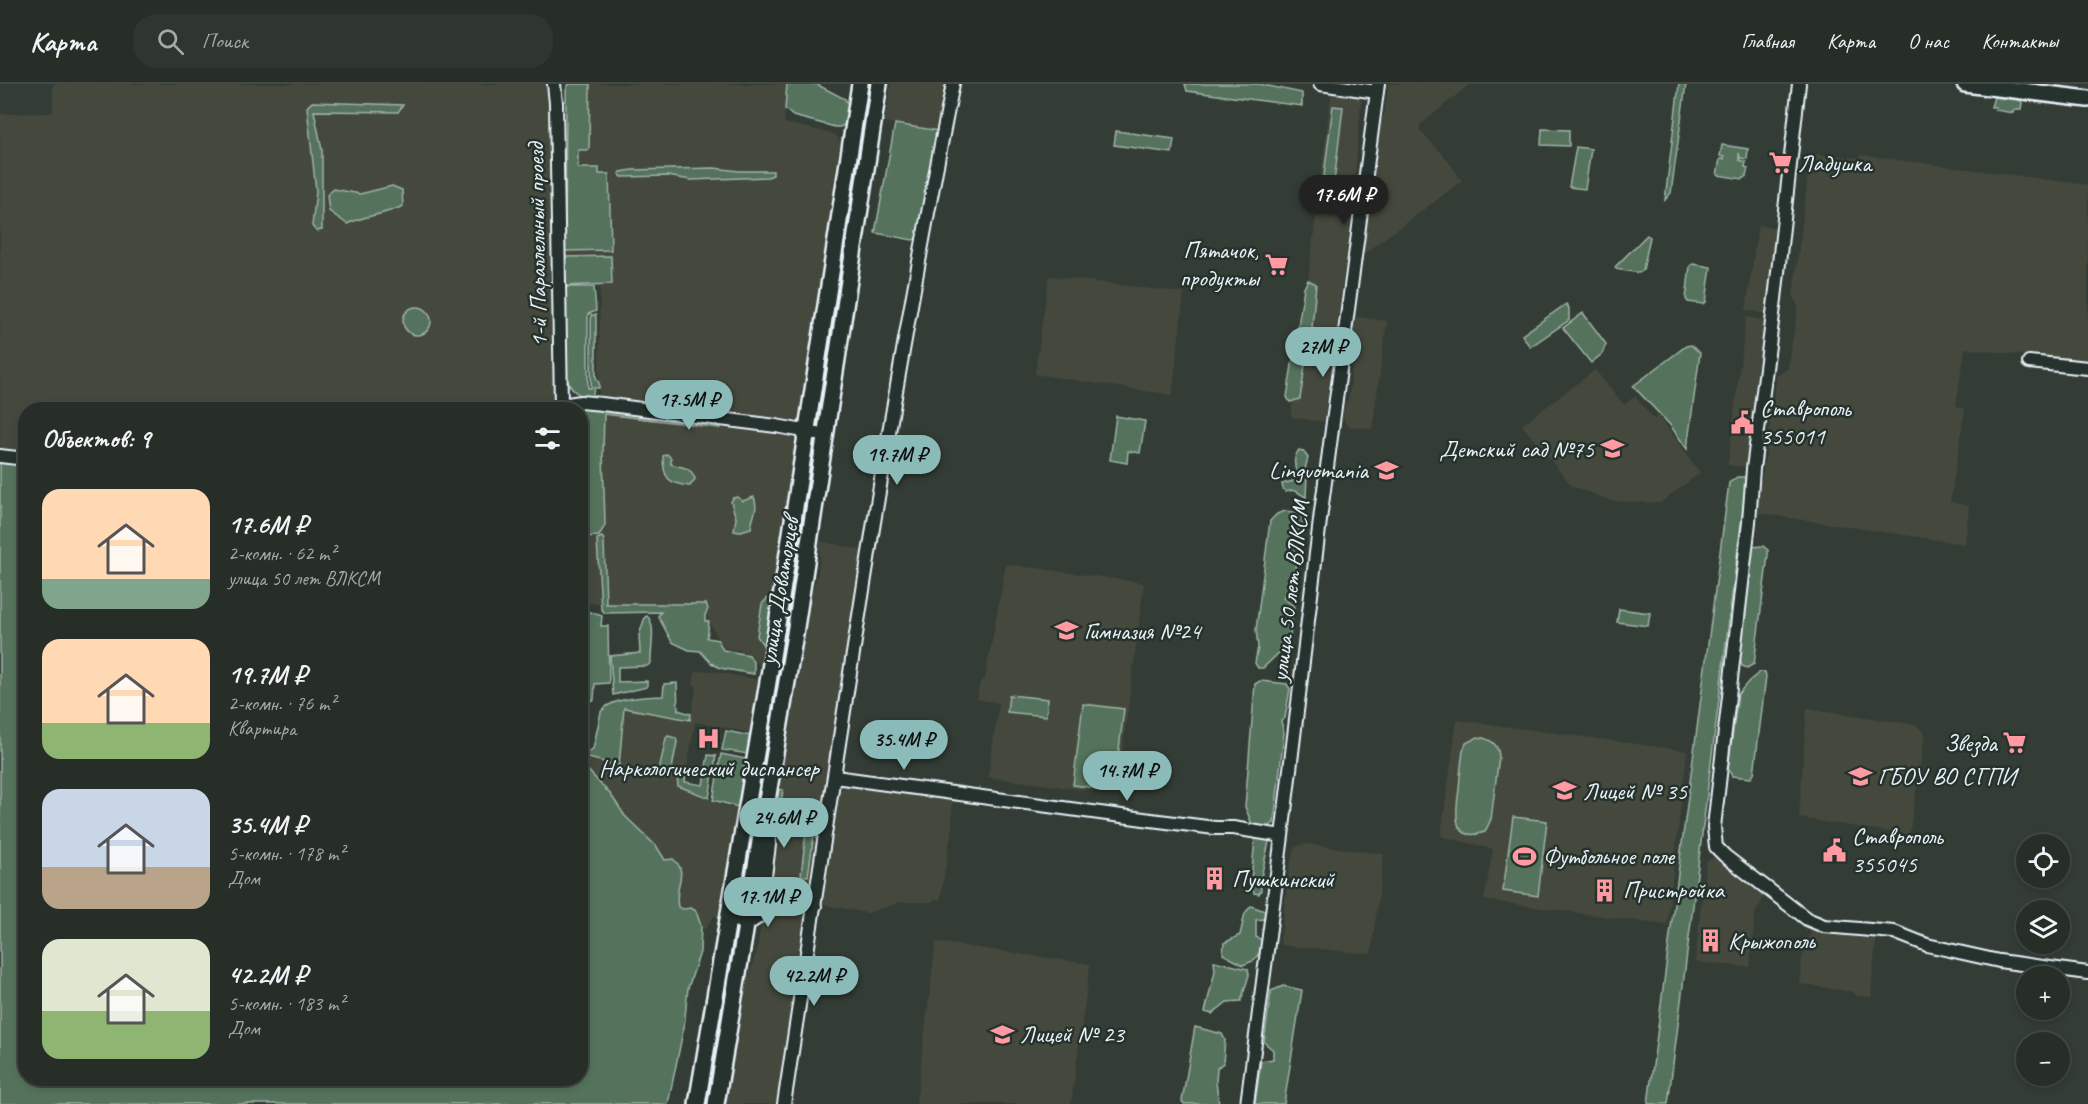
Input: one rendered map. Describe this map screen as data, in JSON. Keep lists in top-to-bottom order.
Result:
{
  "streets": {
    "main road": ["улица Доваторцев"],
    "street": ["1-й Параллельный проезд", "улица 50 лет ВЛКСМ"]
  },
  "places": {
    "supermarket": ["Ладушка", "Пятачок, продукты", "Звезда"],
    "public building": ["Ставрополь 355011", "Ставрополь 355045"],
    "school or university": [
      "Детский сад №75",
      "Lingvomania",
      "Гимназия №24",
      "ГБОУ ВО СГПИ",
      "Лицей № 35",
      "Лицей № 23"
    ],
    "hospital": ["Наркологический диспансер"],
    "sports": ["Футбольное поле"],
    "building": ["Пушкинский", "Пристройка", "Крыжополь"]
  },
  "page": {
    "header": "Карта",
    "search": "Поиск",
    "nav": [
      "Главная",
      "Карта",
      "О нас",
      "Контакты"
    ],
    "price": [
      "17.6M ₽",
      "27M ₽",
      "17.5M ₽",
      "19.7M ₽",
      "35.4M ₽",
      "14.7M ₽",
      "24.6M ₽",
      "17.1M ₽",
      "42.2M ₽"
    ],
    "heading": "Объектов: 9",
    "list": [
      {
        "name": "17.6M ₽",
        "note": "2-комн. · 62 m² · улица 50 лет ВЛКСМ"
      },
      {
        "name": "19.7M ₽",
        "note": "2-комн. · 76 m² · Квартира"
      },
      {
        "name": "35.4M ₽",
        "note": "5-комн. · 178 m² · Дом"
      },
      {
        "name": "42.2M ₽",
        "note": "5-комн. · 183 m² · Дом"
      }
    ],
    "map_buttons": ["+", "−"]
  }
}
